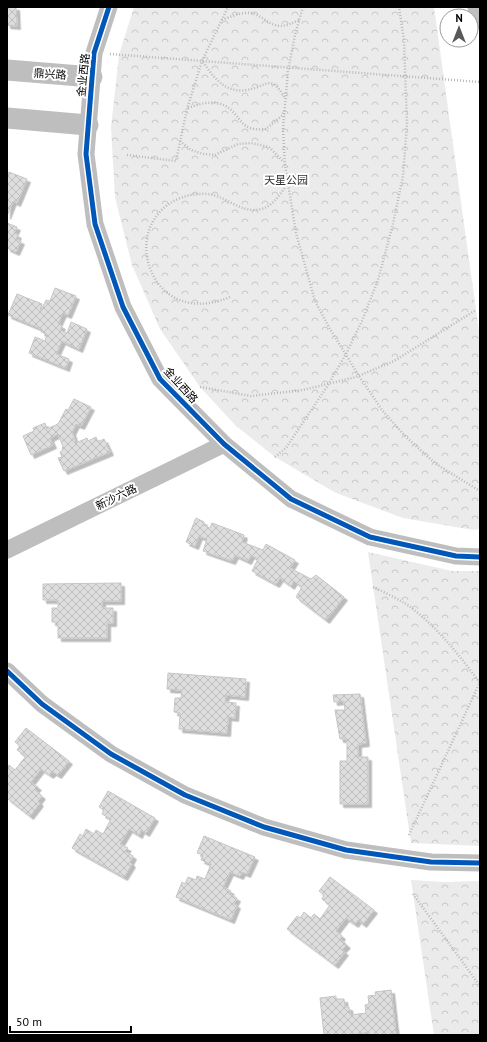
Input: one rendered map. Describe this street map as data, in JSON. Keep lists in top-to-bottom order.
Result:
{
  "streets": {
    "street": ["鼎兴路", "金业西路", "新沙六路"]
  },
  "crossings": [
    ["鼎兴路", "金业西路"],
    ["金业西路", "新沙六路"]
  ],
  "parks": ["天星公园"],
  "scale_bar": "50 m",
  "north": "top"
}
